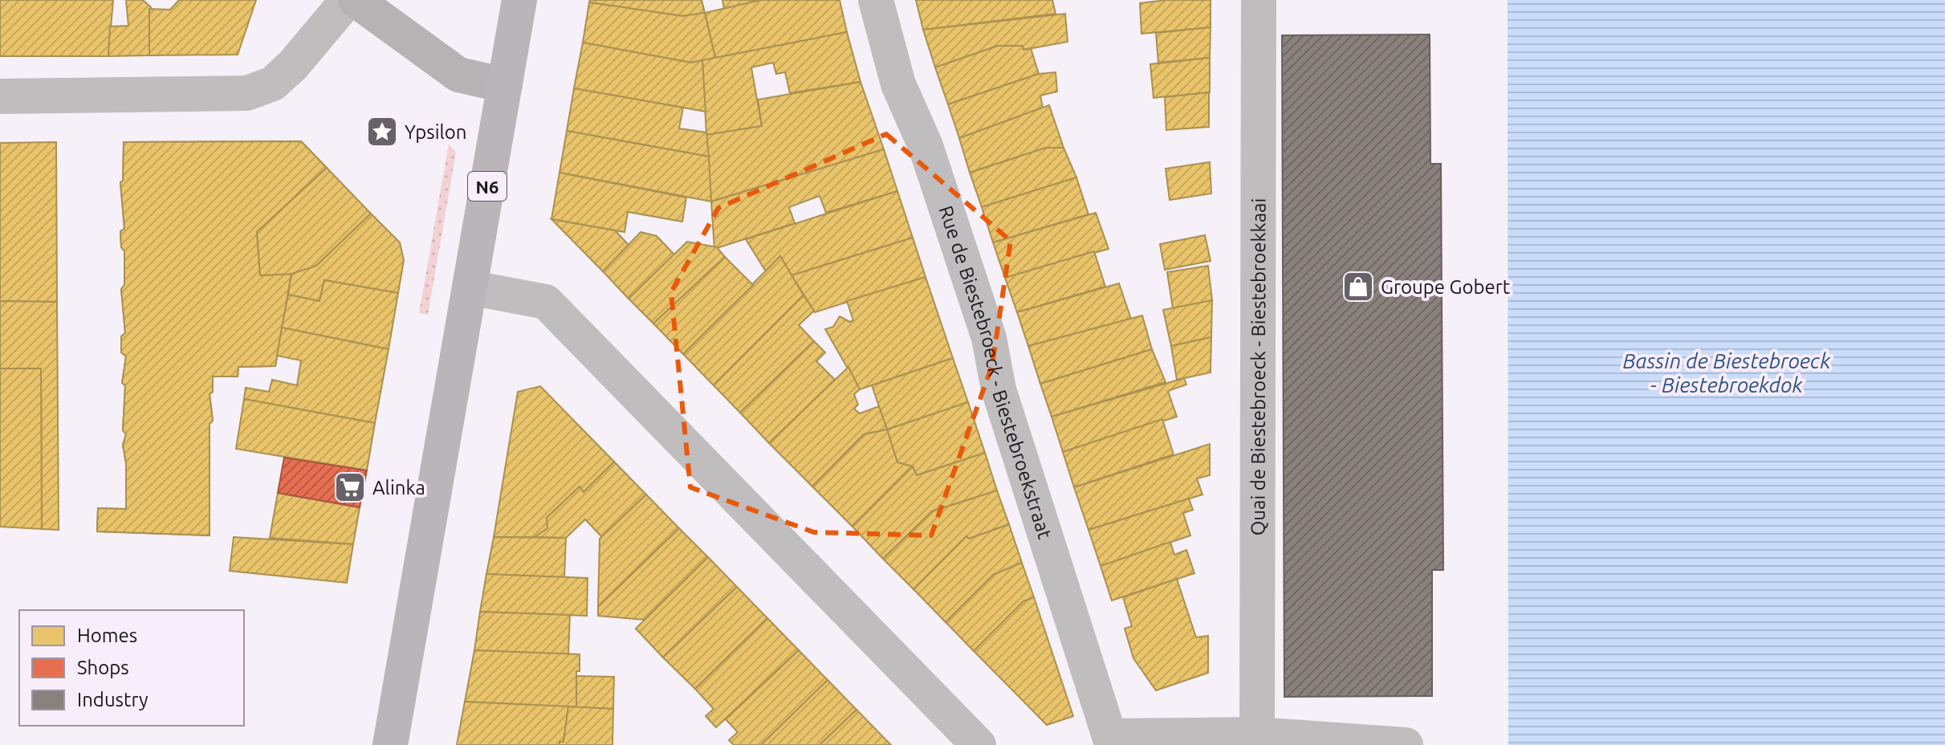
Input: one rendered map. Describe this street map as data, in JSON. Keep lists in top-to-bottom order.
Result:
{
  "streets": {
    "main road": ["N6"],
    "street": ["Quai de Biestebroeck - Biestebroekkaai", "Rue de Biestebroeck - Biestebroekstraat"]
  },
  "water": ["Bassin de Biestebroeck - Biestebroekdok"],
  "places": {
    "place": ["Ypsilon"],
    "shop": ["Groupe Gobert"],
    "supermarket": ["Alinka"]
  },
  "legend": ["Homes", "Shops", "Industry"]
}
